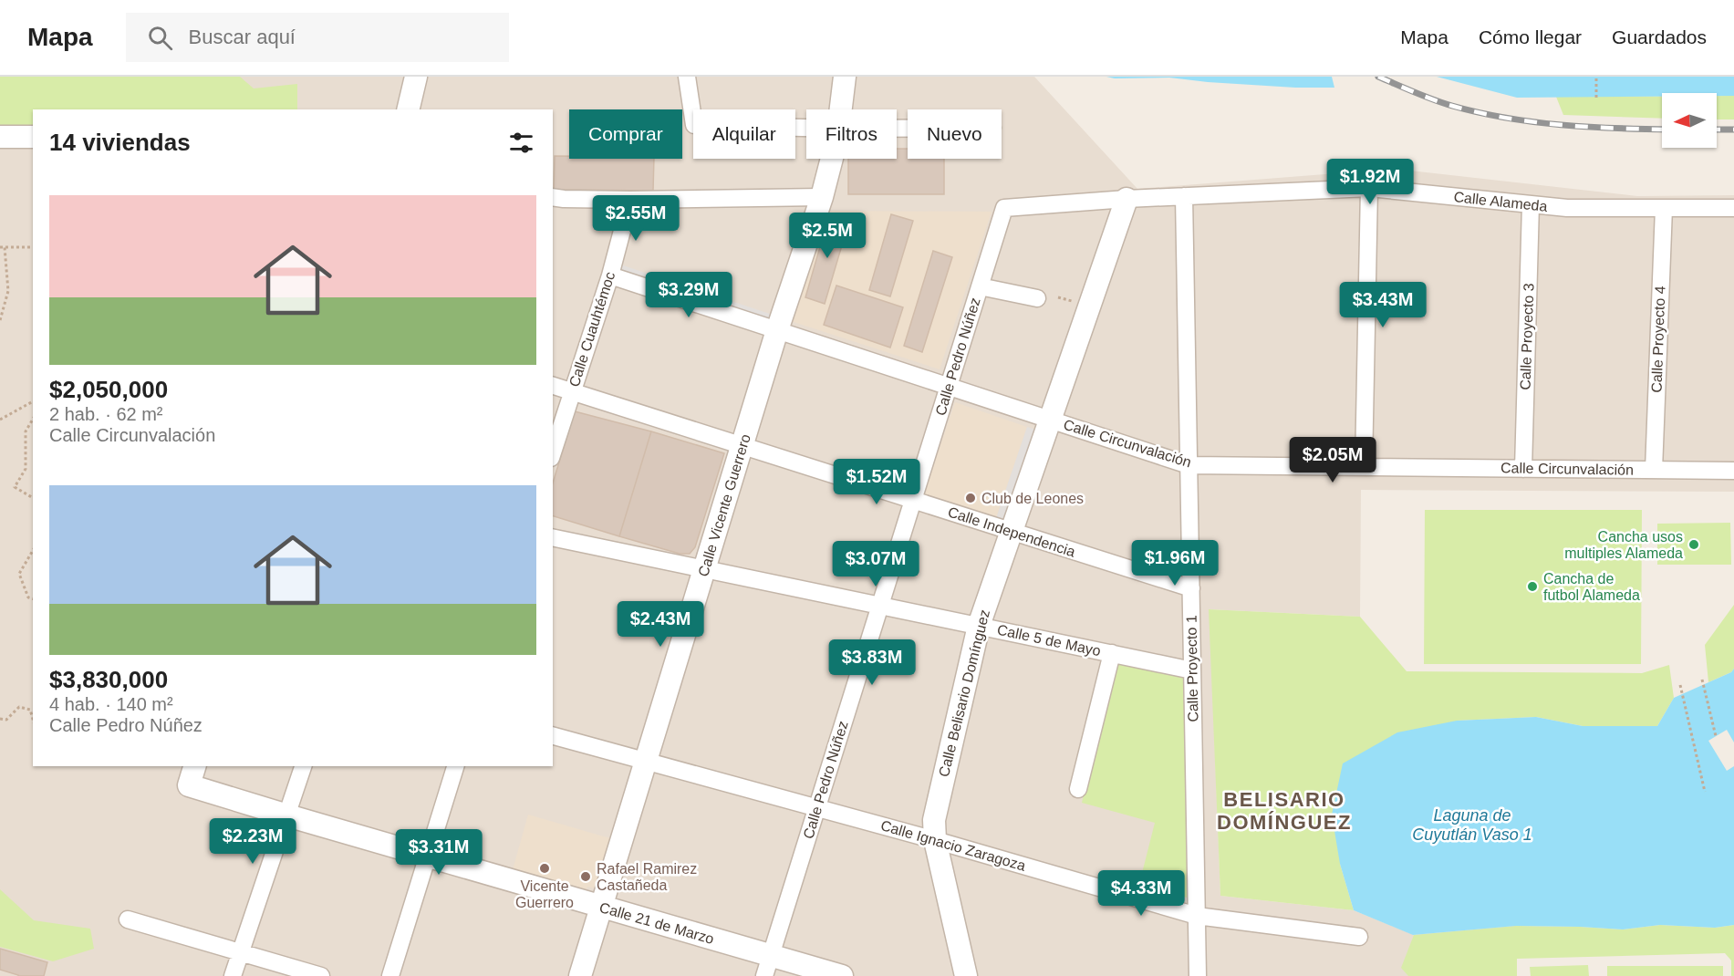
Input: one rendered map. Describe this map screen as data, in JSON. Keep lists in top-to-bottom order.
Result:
{
  "streets": {
    "street": [
      "Calle Alameda",
      "Calle Cuauhtémoc",
      "Calle Proyecto 3",
      "Calle Proyecto 4",
      "Calle Pedro Núñez",
      "Calle Circunvalación",
      "Calle Vicente Guerrero",
      "Calle Independencia",
      "Calle 5 de Mayo",
      "Calle Proyecto 1",
      "Calle Belisario Domínguez",
      "Calle Ignacio Zaragoza",
      "Calle 21 de Marzo"
    ]
  },
  "crossings": [
    ["Calle Alameda", "Calle Proyecto 3"],
    ["Calle Alameda", "Calle Proyecto 4"],
    ["Calle Alameda", "Calle Pedro Núñez"],
    ["Calle Alameda", "Calle Proyecto 1"],
    ["Calle Alameda", "Calle Belisario Domínguez"],
    ["Calle Cuauhtémoc", "Calle Circunvalación"],
    ["Calle Cuauhtémoc", "Calle Independencia"],
    ["Calle Proyecto 3", "Calle Circunvalación"],
    ["Calle Proyecto 4", "Calle Circunvalación"],
    ["Calle Pedro Núñez", "Calle Circunvalación"],
    ["Calle Pedro Núñez", "Calle Independencia"],
    ["Calle Pedro Núñez", "Calle 5 de Mayo"],
    ["Calle Pedro Núñez", "Calle Ignacio Zaragoza"],
    ["Calle Pedro Núñez", "Calle 21 de Marzo"],
    ["Calle Circunvalación", "Calle Vicente Guerrero"],
    ["Calle Circunvalación", "Calle Proyecto 1"],
    ["Calle Circunvalación", "Calle Belisario Domínguez"],
    ["Calle Vicente Guerrero", "Calle Independencia"],
    ["Calle Vicente Guerrero", "Calle 5 de Mayo"],
    ["Calle Vicente Guerrero", "Calle Ignacio Zaragoza"],
    ["Calle Vicente Guerrero", "Calle 21 de Marzo"],
    ["Calle Independencia", "Calle Proyecto 1"],
    ["Calle Independencia", "Calle Belisario Domínguez"],
    ["Calle 5 de Mayo", "Calle Proyecto 1"],
    ["Calle 5 de Mayo", "Calle Belisario Domínguez"],
    ["Calle Proyecto 1", "Calle Ignacio Zaragoza"],
    ["Calle Belisario Domínguez", "Calle Ignacio Zaragoza"]
  ],
  "districts": ["BELISARIO DOMÍNGUEZ"],
  "water": ["Laguna de Cuyutlán Vaso 1"],
  "places": [
    "Club de Leones",
    "Cancha usos multiples Alameda",
    "Cancha de futbol Alameda",
    "Vicente Guerrero",
    "Rafael Ramirez Castañeda"
  ],
  "north": "left",
  "page": {
    "header": "Mapa",
    "search": "Buscar aquí",
    "nav": ["Mapa", "Cómo llegar", "Guardados"],
    "chip": [
      "Comprar",
      "Alquilar",
      "Filtros",
      "Nuevo"
    ],
    "heading": "14 viviendas",
    "price": [
      "$1.92M",
      "$2.55M",
      "$2.5M",
      "$3.29M",
      "$3.43M",
      "$2.05M",
      "$1.52M",
      "$1.96M",
      "$3.07M",
      "$2.43M",
      "$3.83M",
      "$2.23M",
      "$3.31M",
      "$4.33M"
    ],
    "list": [
      {
        "name": "$2,050,000",
        "note": "2 hab. · 62 m² · Calle Circunvalación"
      },
      {
        "name": "$3,830,000",
        "note": "4 hab. · 140 m² · Calle Pedro Núñez"
      }
    ]
  }
}
